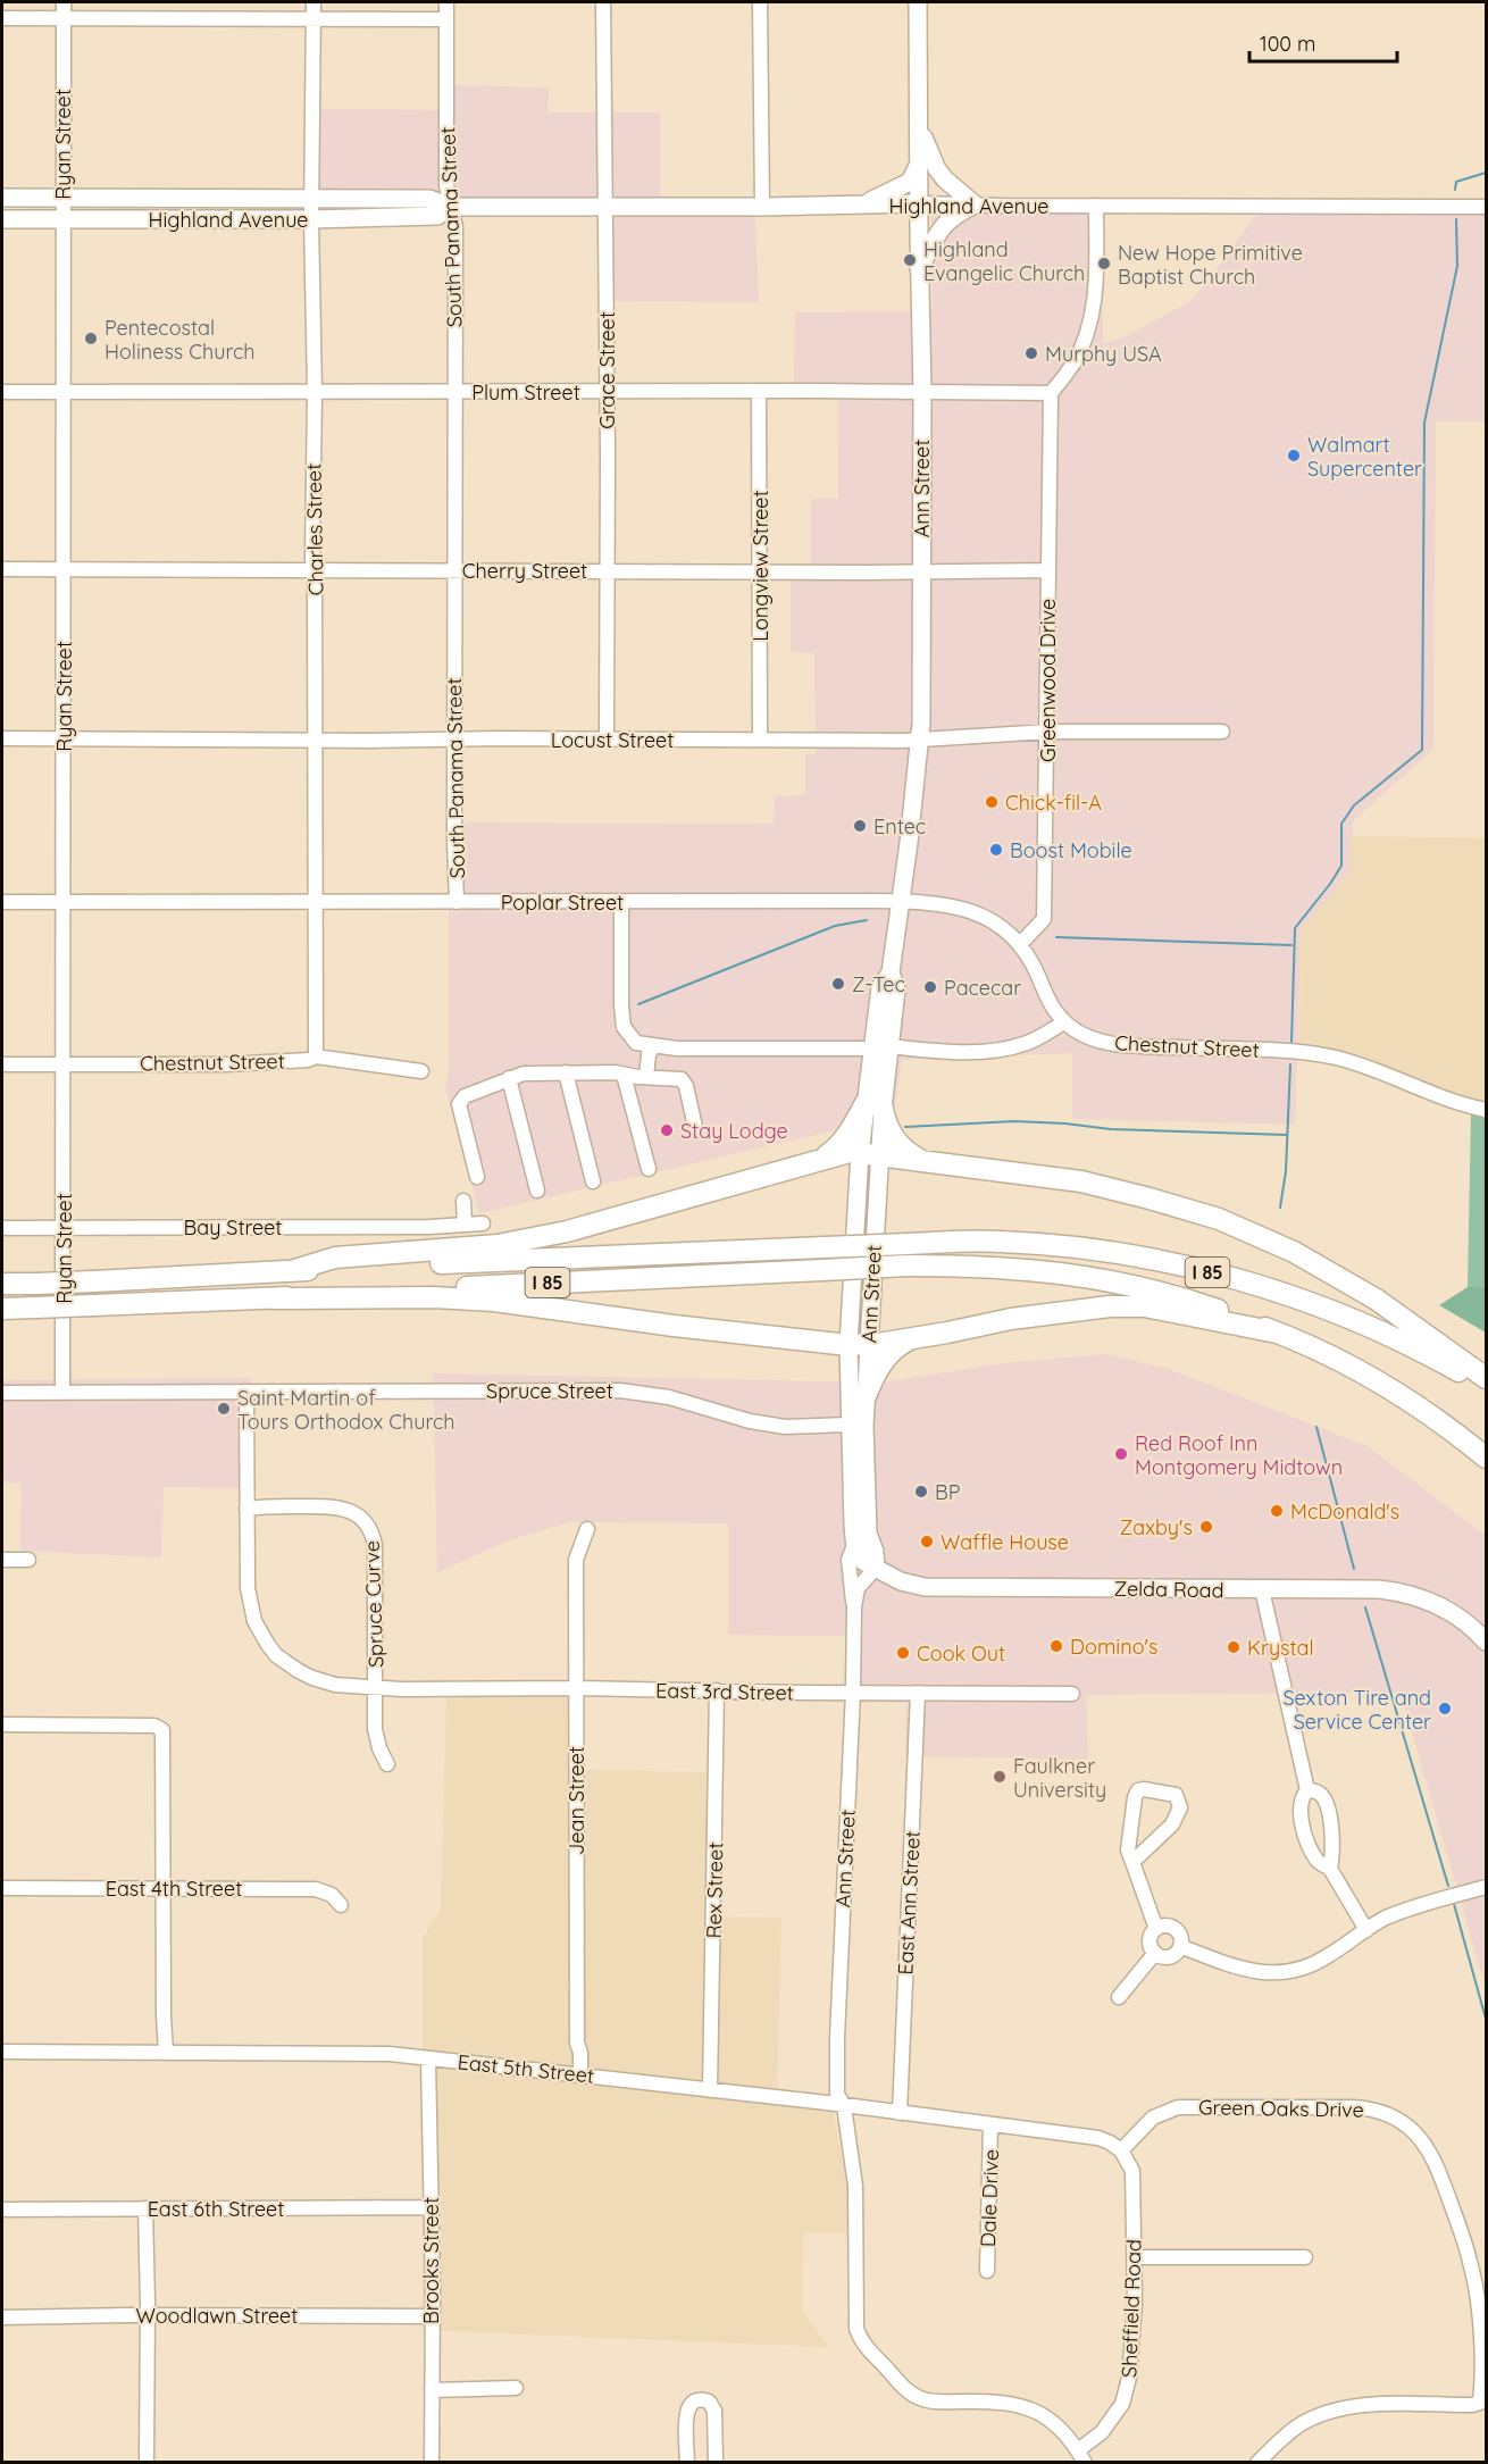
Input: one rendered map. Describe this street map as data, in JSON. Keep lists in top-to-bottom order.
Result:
{
  "streets": {
    "highway": ["I 85"],
    "main road": ["Highland Avenue", "Ann Street", "Zelda Road"],
    "street": [
      "Ryan Street",
      "South Panama Street",
      "Grace Street",
      "Plum Street",
      "Charles Street",
      "Longview Street",
      "Cherry Street",
      "Greenwood Drive",
      "Locust Street",
      "Poplar Street",
      "Chestnut Street",
      "Bay Street",
      "Spruce Street",
      "Spruce Curve",
      "East 3rd Street",
      "Jean Street",
      "East 4th Street",
      "Rex Street",
      "East Ann Street",
      "East 5th Street",
      "Green Oaks Drive",
      "Dale Drive",
      "East 6th Street",
      "Brooks Street",
      "Sheffield Road",
      "Woodlawn Street"
    ]
  },
  "crossings": [
    ["Ryan Street", "Highland Avenue"],
    ["Ryan Street", "Plum Street"],
    ["Ryan Street", "Cherry Street"],
    ["Ryan Street", "Locust Street"],
    ["Ryan Street", "Poplar Street"],
    ["Ryan Street", "Chestnut Street"],
    ["Ryan Street", "Bay Street"],
    ["Ryan Street", "Spruce Street"],
    ["Highland Avenue", "South Panama Street"],
    ["Highland Avenue", "Grace Street"],
    ["Highland Avenue", "Plum Street"],
    ["Highland Avenue", "Ann Street"],
    ["Highland Avenue", "Charles Street"],
    ["Highland Avenue", "Greenwood Drive"],
    ["South Panama Street", "Plum Street"],
    ["South Panama Street", "Cherry Street"],
    ["South Panama Street", "Locust Street"],
    ["South Panama Street", "Poplar Street"],
    ["Grace Street", "Plum Street"],
    ["Grace Street", "Cherry Street"],
    ["Grace Street", "Locust Street"],
    ["Plum Street", "Ann Street"],
    ["Plum Street", "Charles Street"],
    ["Plum Street", "Longview Street"],
    ["Plum Street", "Greenwood Drive"],
    ["Ann Street", "Cherry Street"],
    ["Ann Street", "Greenwood Drive"],
    ["Ann Street", "Locust Street"],
    ["Ann Street", "Poplar Street"],
    ["Ann Street", "Spruce Street"],
    ["Ann Street", "Zelda Road"],
    ["Ann Street", "East 3rd Street"],
    ["Ann Street", "East 5th Street"],
    ["Ann Street", "Sheffield Road"],
    ["Charles Street", "Cherry Street"],
    ["Charles Street", "Locust Street"],
    ["Charles Street", "Poplar Street"],
    ["Charles Street", "Chestnut Street"],
    ["Longview Street", "Cherry Street"],
    ["Longview Street", "Locust Street"],
    ["Cherry Street", "Greenwood Drive"],
    ["Greenwood Drive", "Locust Street"],
    ["Greenwood Drive", "Poplar Street"],
    ["Poplar Street", "Chestnut Street"],
    ["Spruce Street", "Spruce Curve"],
    ["Spruce Curve", "East 3rd Street"],
    ["East 3rd Street", "Jean Street"],
    ["East 3rd Street", "Rex Street"],
    ["East 3rd Street", "East Ann Street"],
    ["Jean Street", "East 5th Street"],
    ["Rex Street", "East 5th Street"],
    ["East Ann Street", "East 5th Street"],
    ["East 5th Street", "Green Oaks Drive"],
    ["East 5th Street", "Dale Drive"],
    ["East 5th Street", "Brooks Street"],
    ["East 5th Street", "Sheffield Road"],
    ["Green Oaks Drive", "Sheffield Road"],
    ["East 6th Street", "Brooks Street"],
    ["Brooks Street", "Woodlawn Street"]
  ],
  "places": [
    "Highland Evangelic Church",
    "New Hope Primitive Baptist Church",
    "Pentecostal Holiness Church",
    "Murphy USA",
    "Walmart Supercenter",
    "Chick-fil-A",
    "Entec",
    "Boost Mobile",
    "Z-Tec",
    "Pacecar",
    "Stay Lodge",
    "Saint Martin of Tours Orthodox Church",
    "Red Roof Inn Montgomery Midtown",
    "BP",
    "McDonald's",
    "Zaxby's",
    "Waffle House",
    "Domino's",
    "Krystal",
    "Cook Out",
    "Sexton Tire and Service Center",
    "Faulkner University"
  ],
  "scale_bar": "100 m"
}
